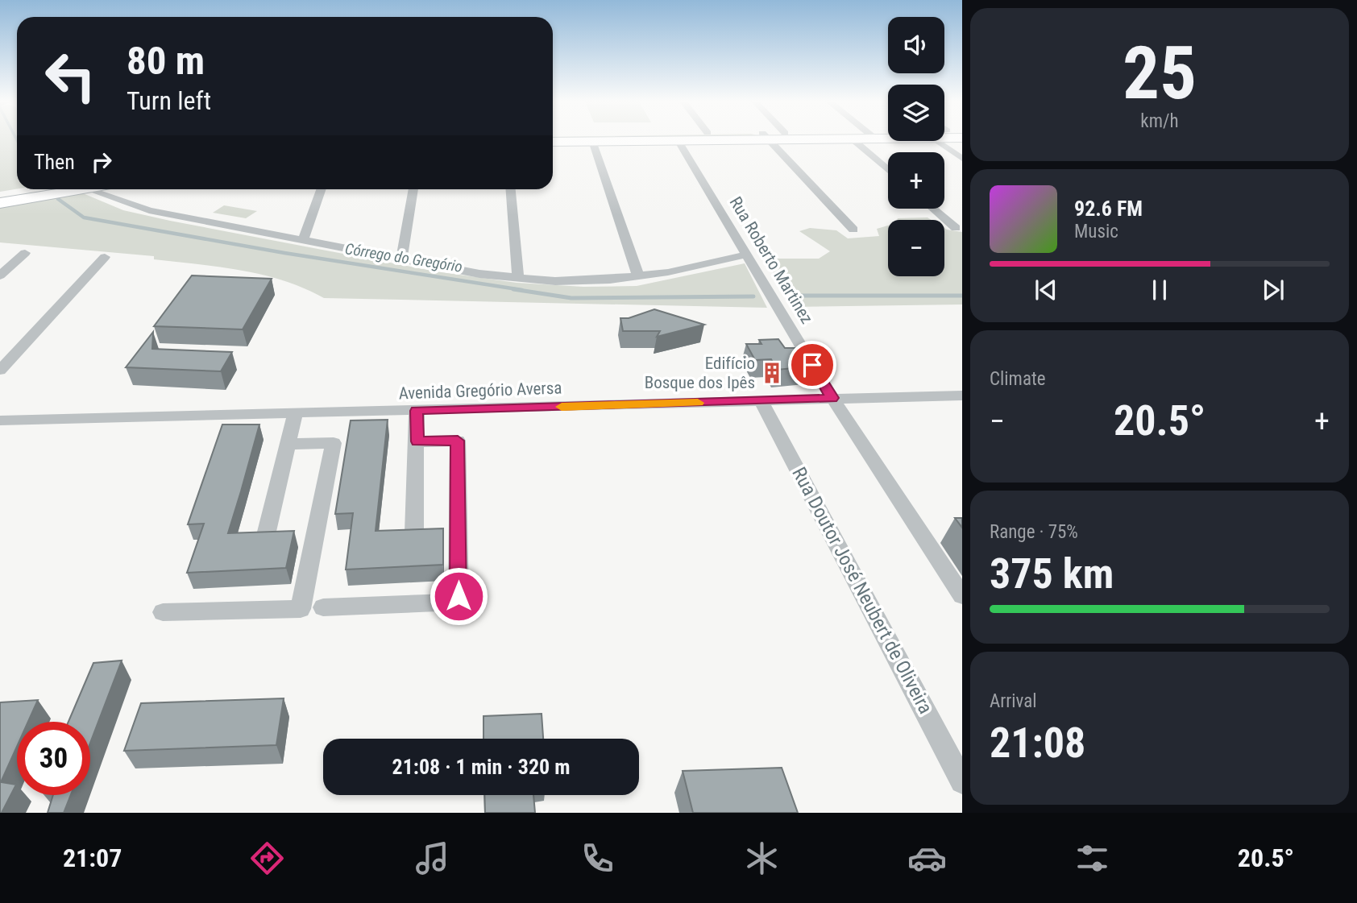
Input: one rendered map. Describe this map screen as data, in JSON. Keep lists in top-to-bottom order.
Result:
{
  "streets": {
    "street": ["Rua Roberto Martinez", "Avenida Gregório Aversa", "Rua Doutor José Neubert de Oliveira"]
  },
  "crossings": [
    ["Rua Roberto Martinez", "Avenida Gregório Aversa"],
    ["Avenida Gregório Aversa", "Rua Doutor José Neubert de Oliveira"]
  ],
  "water": ["Córrego do Gregório"],
  "places": {
    "building": ["Edifício Bosque dos Ipês"]
  },
  "page": {
    "tile": [
      ["25", "km/h"],
      "Climate",
      ["Range · 75%", "375 km"],
      ["Arrival", "21:08"]
    ],
    "map_buttons": ["+", "−"],
    "turn": ["80 m", "Turn left"],
    "then": "Then",
    "song": ["92.6 FM", "Music"],
    "heat": ["−", "20.5°", "+"],
    "limit": "30",
    "trip": "21:08 · 1 min · 320 m",
    "tabs": ["21:07", "20.5°"]
  }
}
